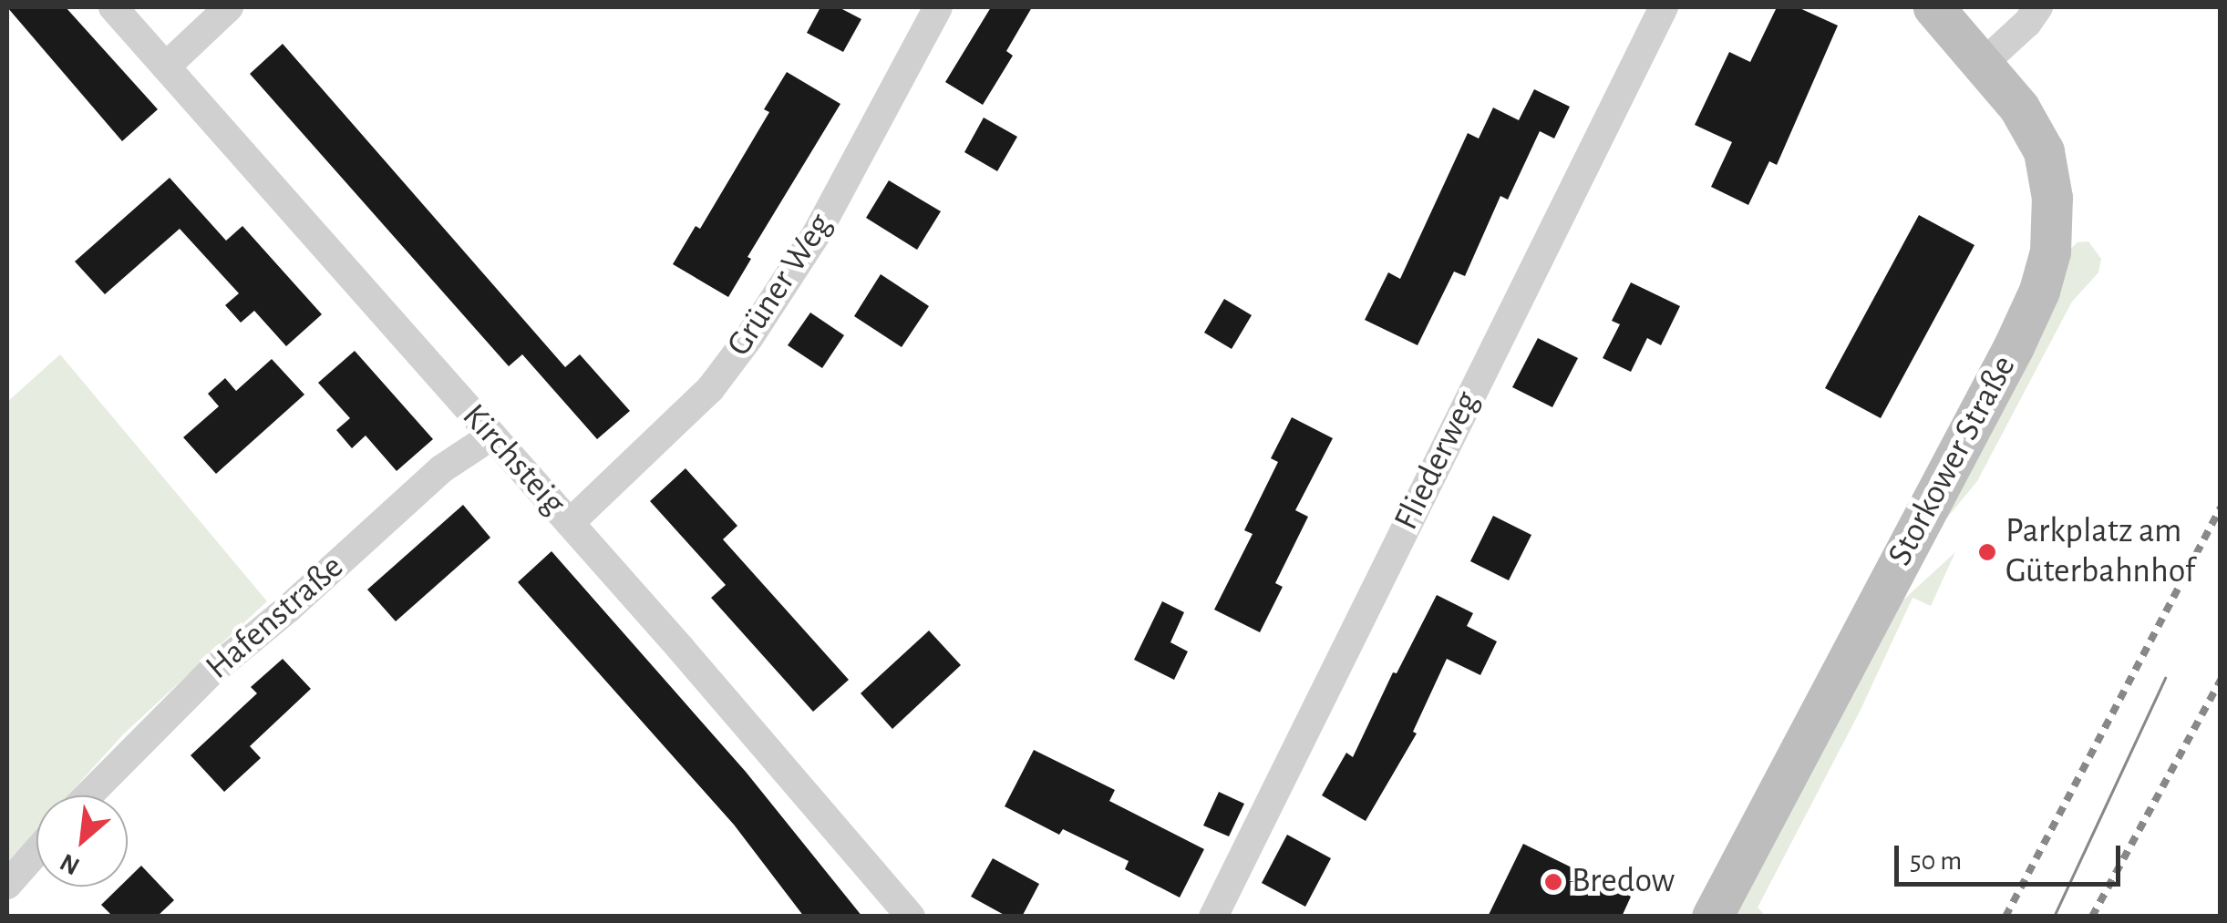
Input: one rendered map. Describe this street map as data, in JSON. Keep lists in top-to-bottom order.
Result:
{
  "streets": {
    "main road": ["Storkower Straße"],
    "street": [
      "Grüner Weg",
      "Kirchsteig",
      "Fliederweg",
      "Hafenstraße"
    ]
  },
  "crossings": [
    ["Grüner Weg", "Kirchsteig"],
    ["Kirchsteig", "Hafenstraße"]
  ],
  "places": ["Parkplatz am Güterbahnhof", "Bredow"],
  "scale_bar": "50 m",
  "north": "bottom left"
}
